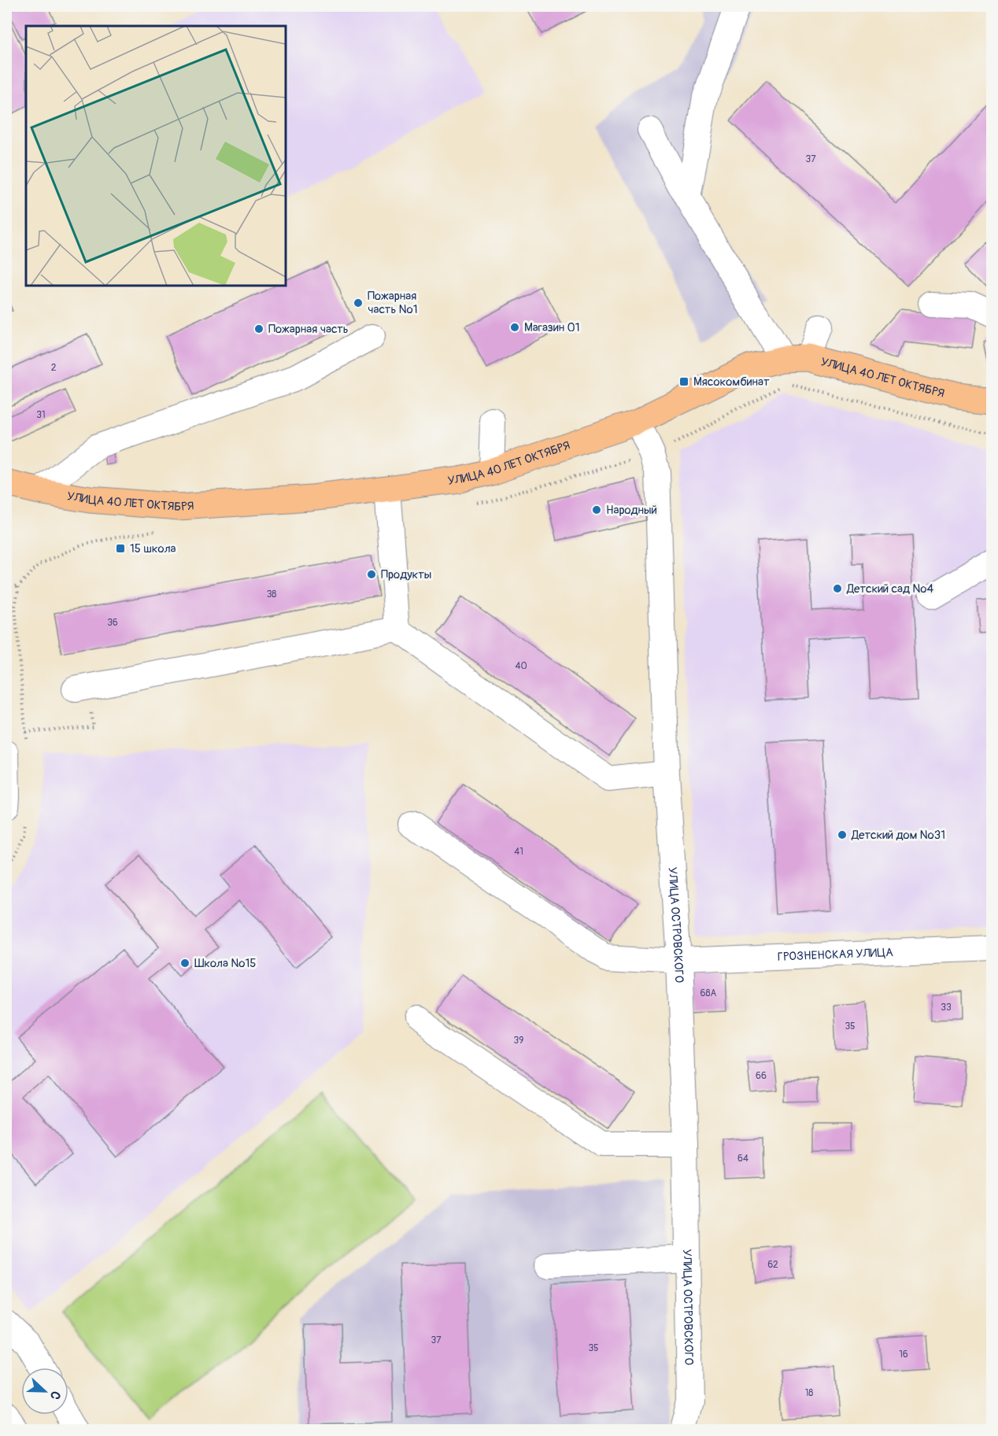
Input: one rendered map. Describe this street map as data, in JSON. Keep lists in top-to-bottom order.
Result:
{
  "streets": {
    "main road": ["УЛИЦА 40 ЛЕТ ОКТЯБРЯ"],
    "street": ["УЛИЦА ОСТРОВСКОГО", "ГРОЗНЕНСКАЯ УЛИЦА"]
  },
  "crossings": [
    ["УЛИЦА 40 ЛЕТ ОКТЯБРЯ", "УЛИЦА ОСТРОВСКОГО"],
    ["УЛИЦА ОСТРОВСКОГО", "ГРОЗНЕНСКАЯ УЛИЦА"]
  ],
  "places": {
    "other": [
      "Пожарная часть №1",
      "Магазин 01",
      "Пожарная часть",
      "Народный",
      "Продукты",
      "Детский сад №4",
      "Детский дом №31",
      "Школа №15"
    ],
    "transit": ["Мясокомбинат", "15 школа"]
  },
  "house_numbers": [
    "37",
    "2",
    "31",
    "38",
    "36",
    "40",
    "41",
    "68А",
    "33",
    "35",
    "39",
    "66",
    "64",
    "62",
    "37",
    "35",
    "16",
    "18"
  ],
  "north": "right"
}
